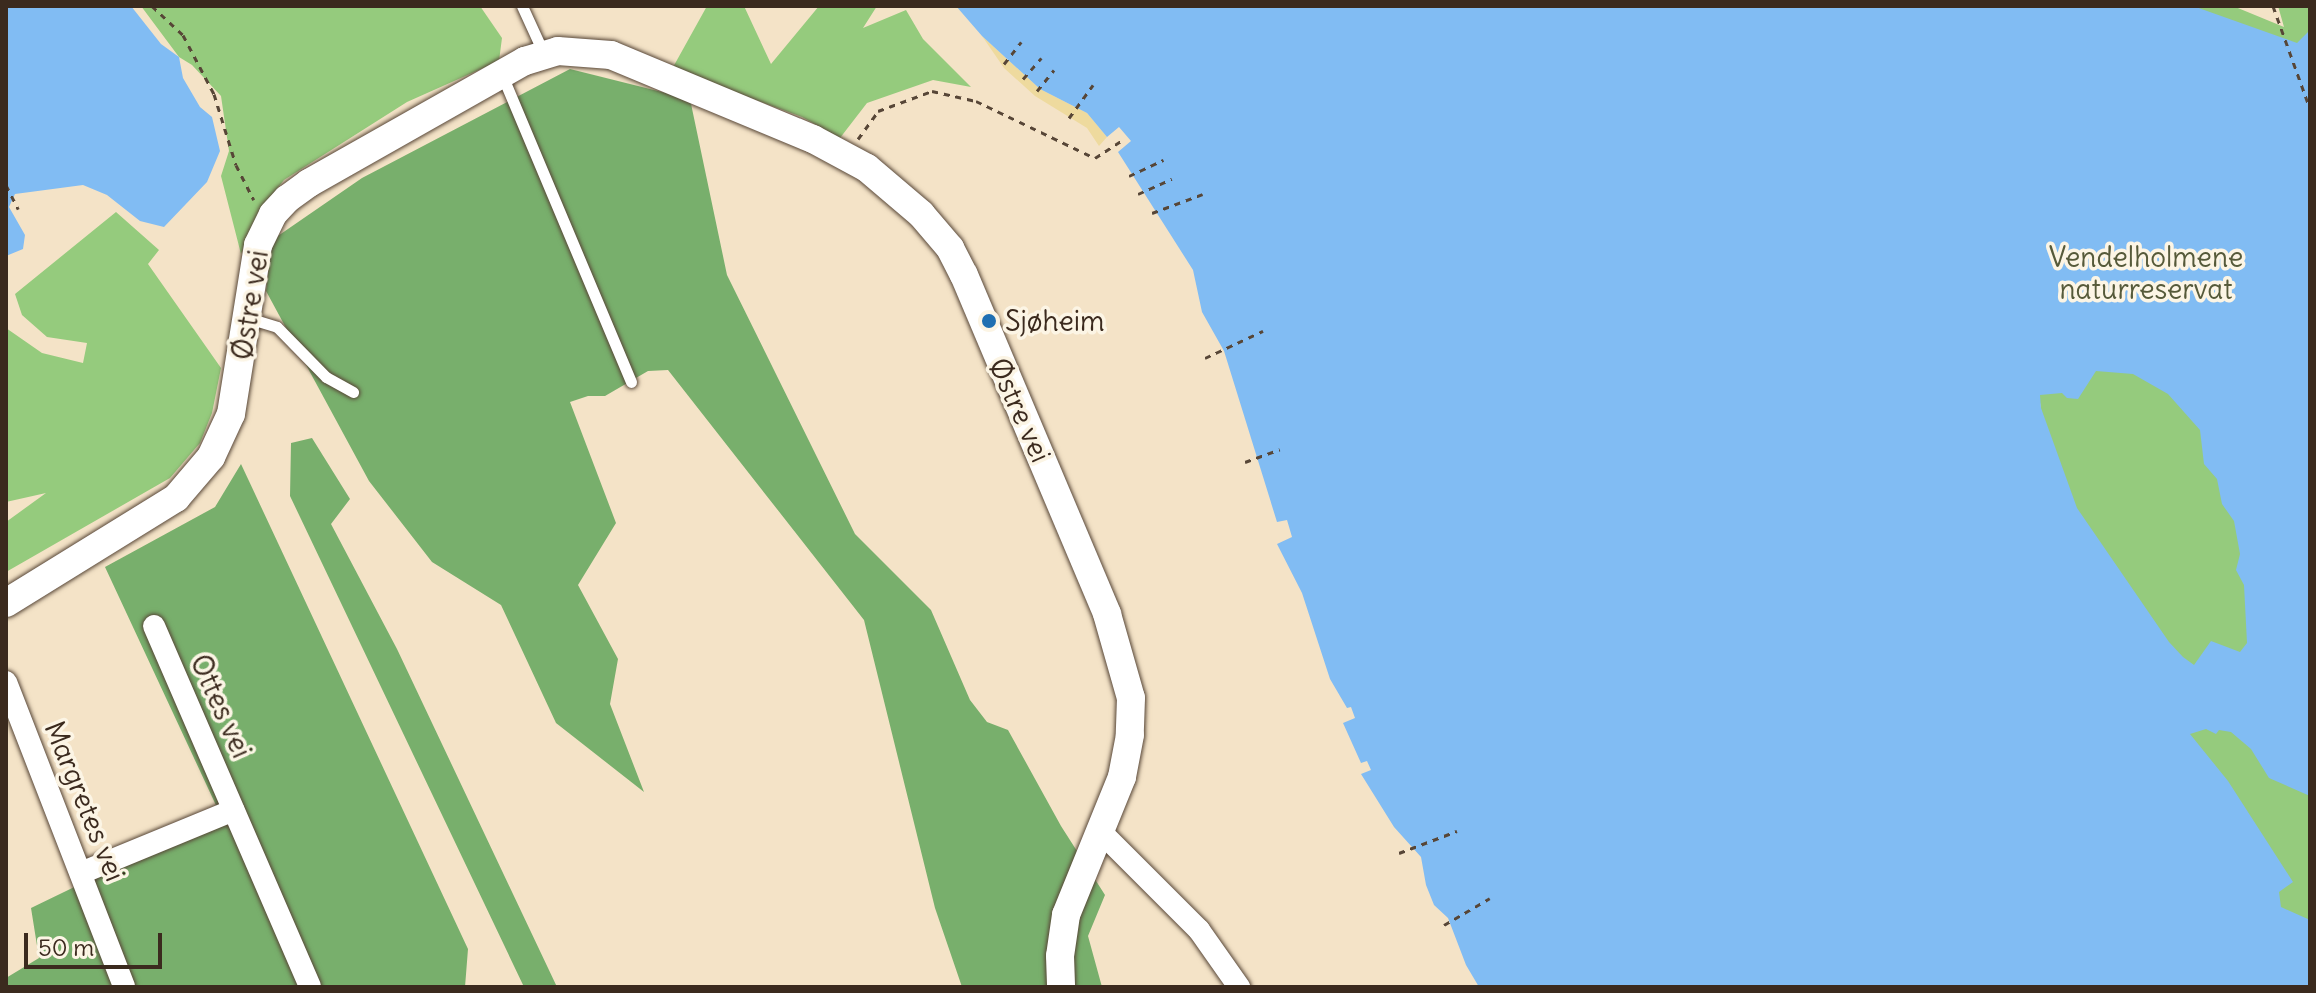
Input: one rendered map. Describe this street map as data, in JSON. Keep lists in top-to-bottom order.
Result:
{
  "streets": {
    "street": ["Østre vei", "Ottes vei", "Margretes vei"]
  },
  "parks": ["Vendelholmene naturreservat"],
  "places": ["Sjøheim"],
  "scale_bar": "50 m"
}
